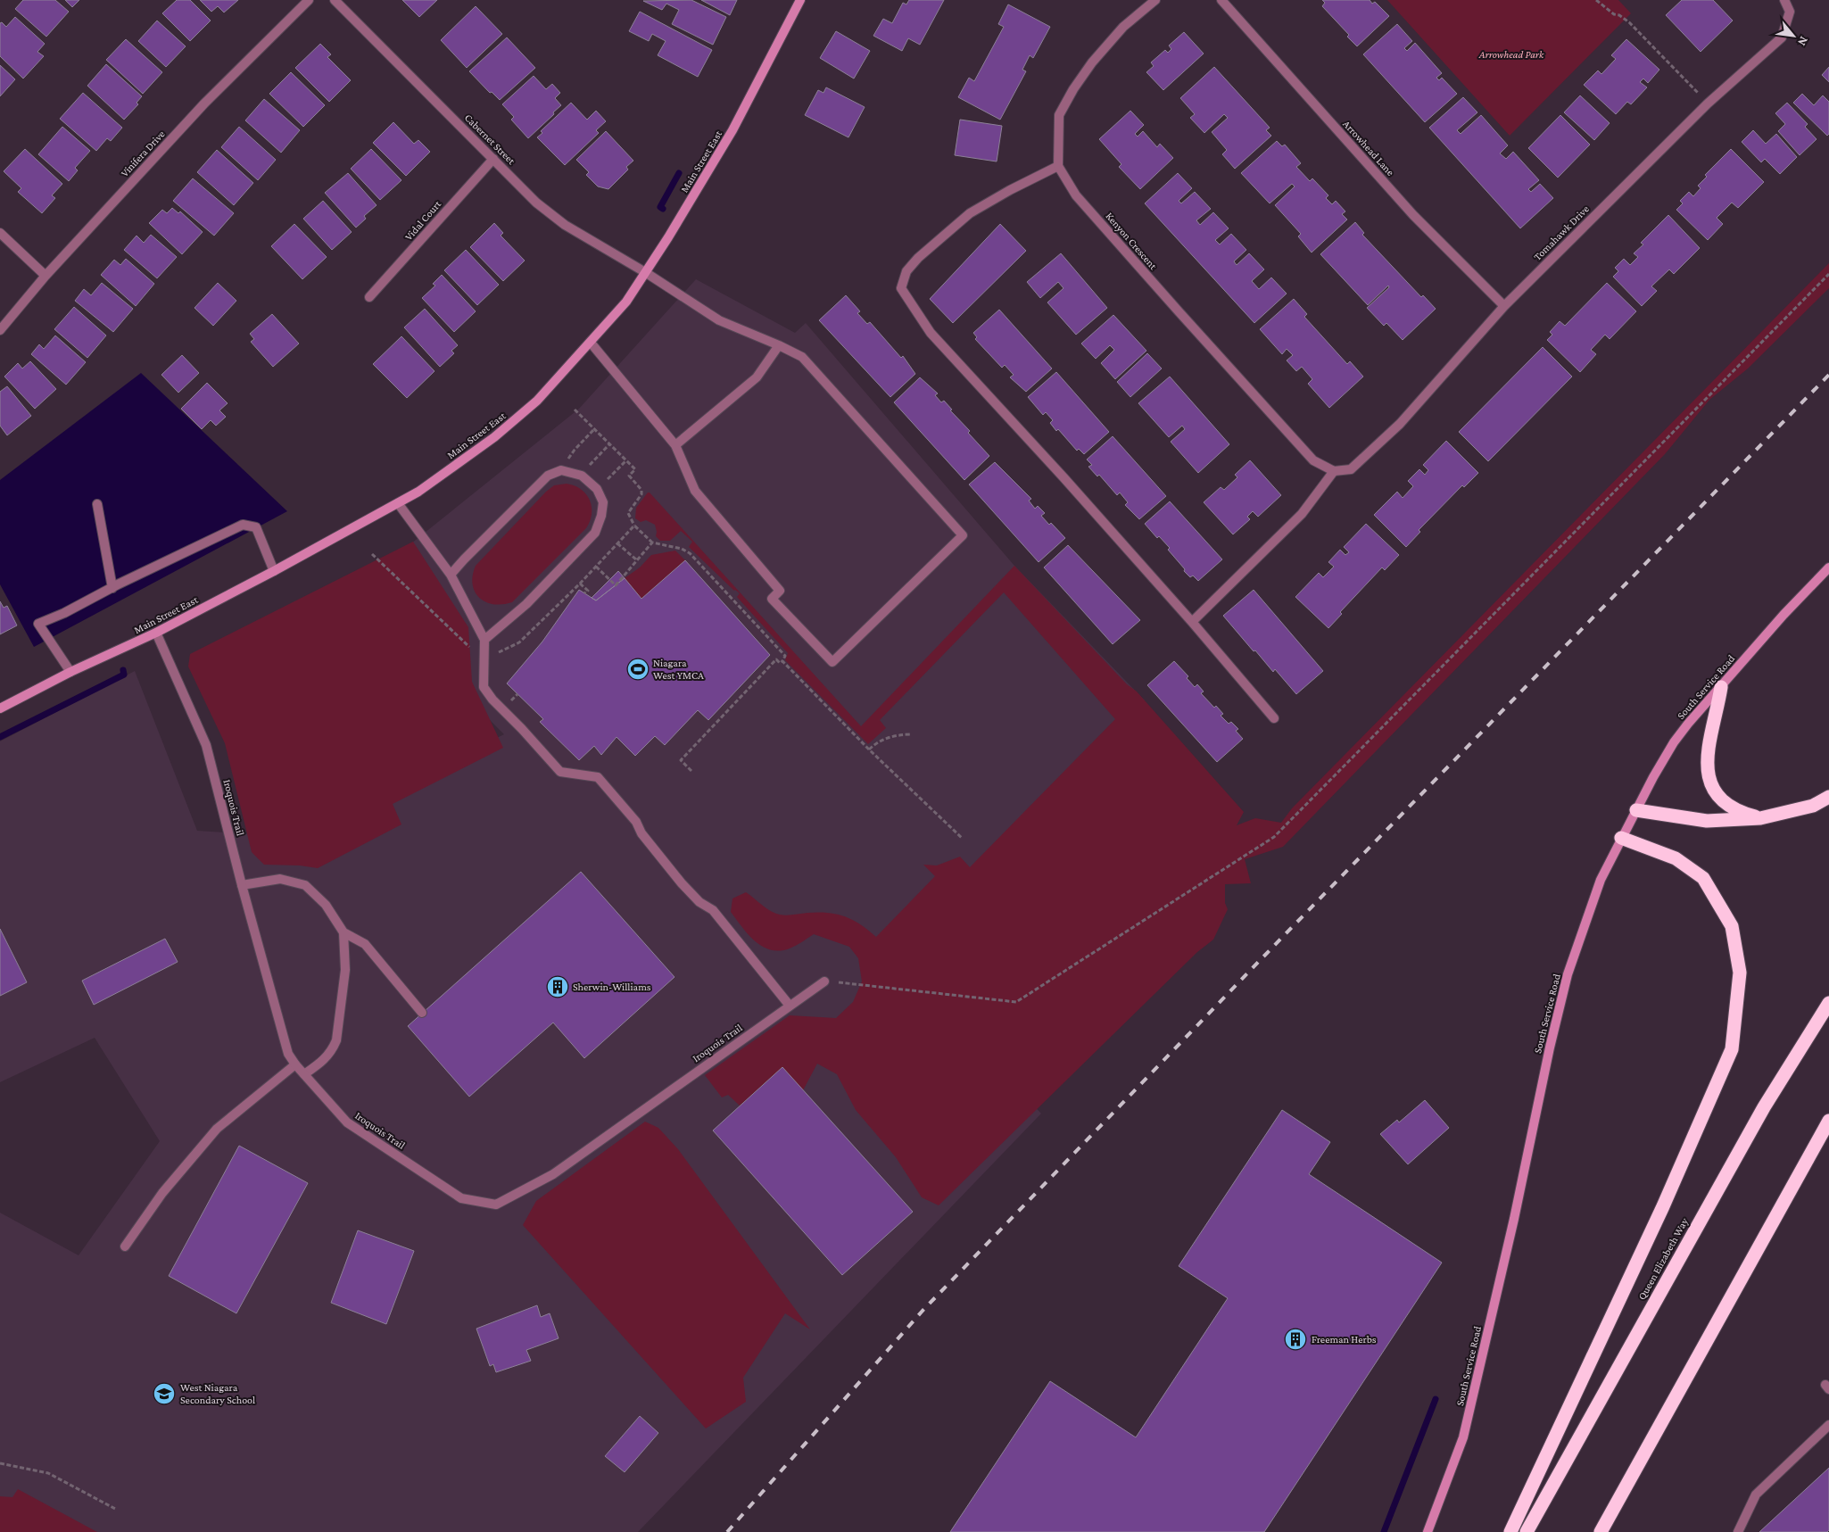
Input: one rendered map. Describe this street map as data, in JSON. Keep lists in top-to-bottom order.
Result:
{
  "streets": {
    "highway": ["Queen Elizabeth Way"],
    "main road": ["Main Street East", "South Service Road"],
    "street": [
      "Cabernet Street",
      "Arrowhead Lane",
      "Vinifera Drive",
      "Vidal Court",
      "Tomahawk Drive",
      "Kenyon Crescent",
      "Iroquois Trail"
    ]
  },
  "crossings": [
    ["Cabernet Street", "Main Street East"],
    ["Cabernet Street", "Vidal Court"],
    ["Arrowhead Lane", "Tomahawk Drive"],
    ["Main Street East", "Iroquois Trail"],
    ["Tomahawk Drive", "Kenyon Crescent"]
  ],
  "parks": ["Arrowhead Park"],
  "places": {
    "sports": ["Niagara West YMCA"],
    "building": ["Sherwin-Williams", "Freeman Herbs"],
    "school or university": ["West Niagara Secondary School"]
  },
  "north": "bottom right"
}
